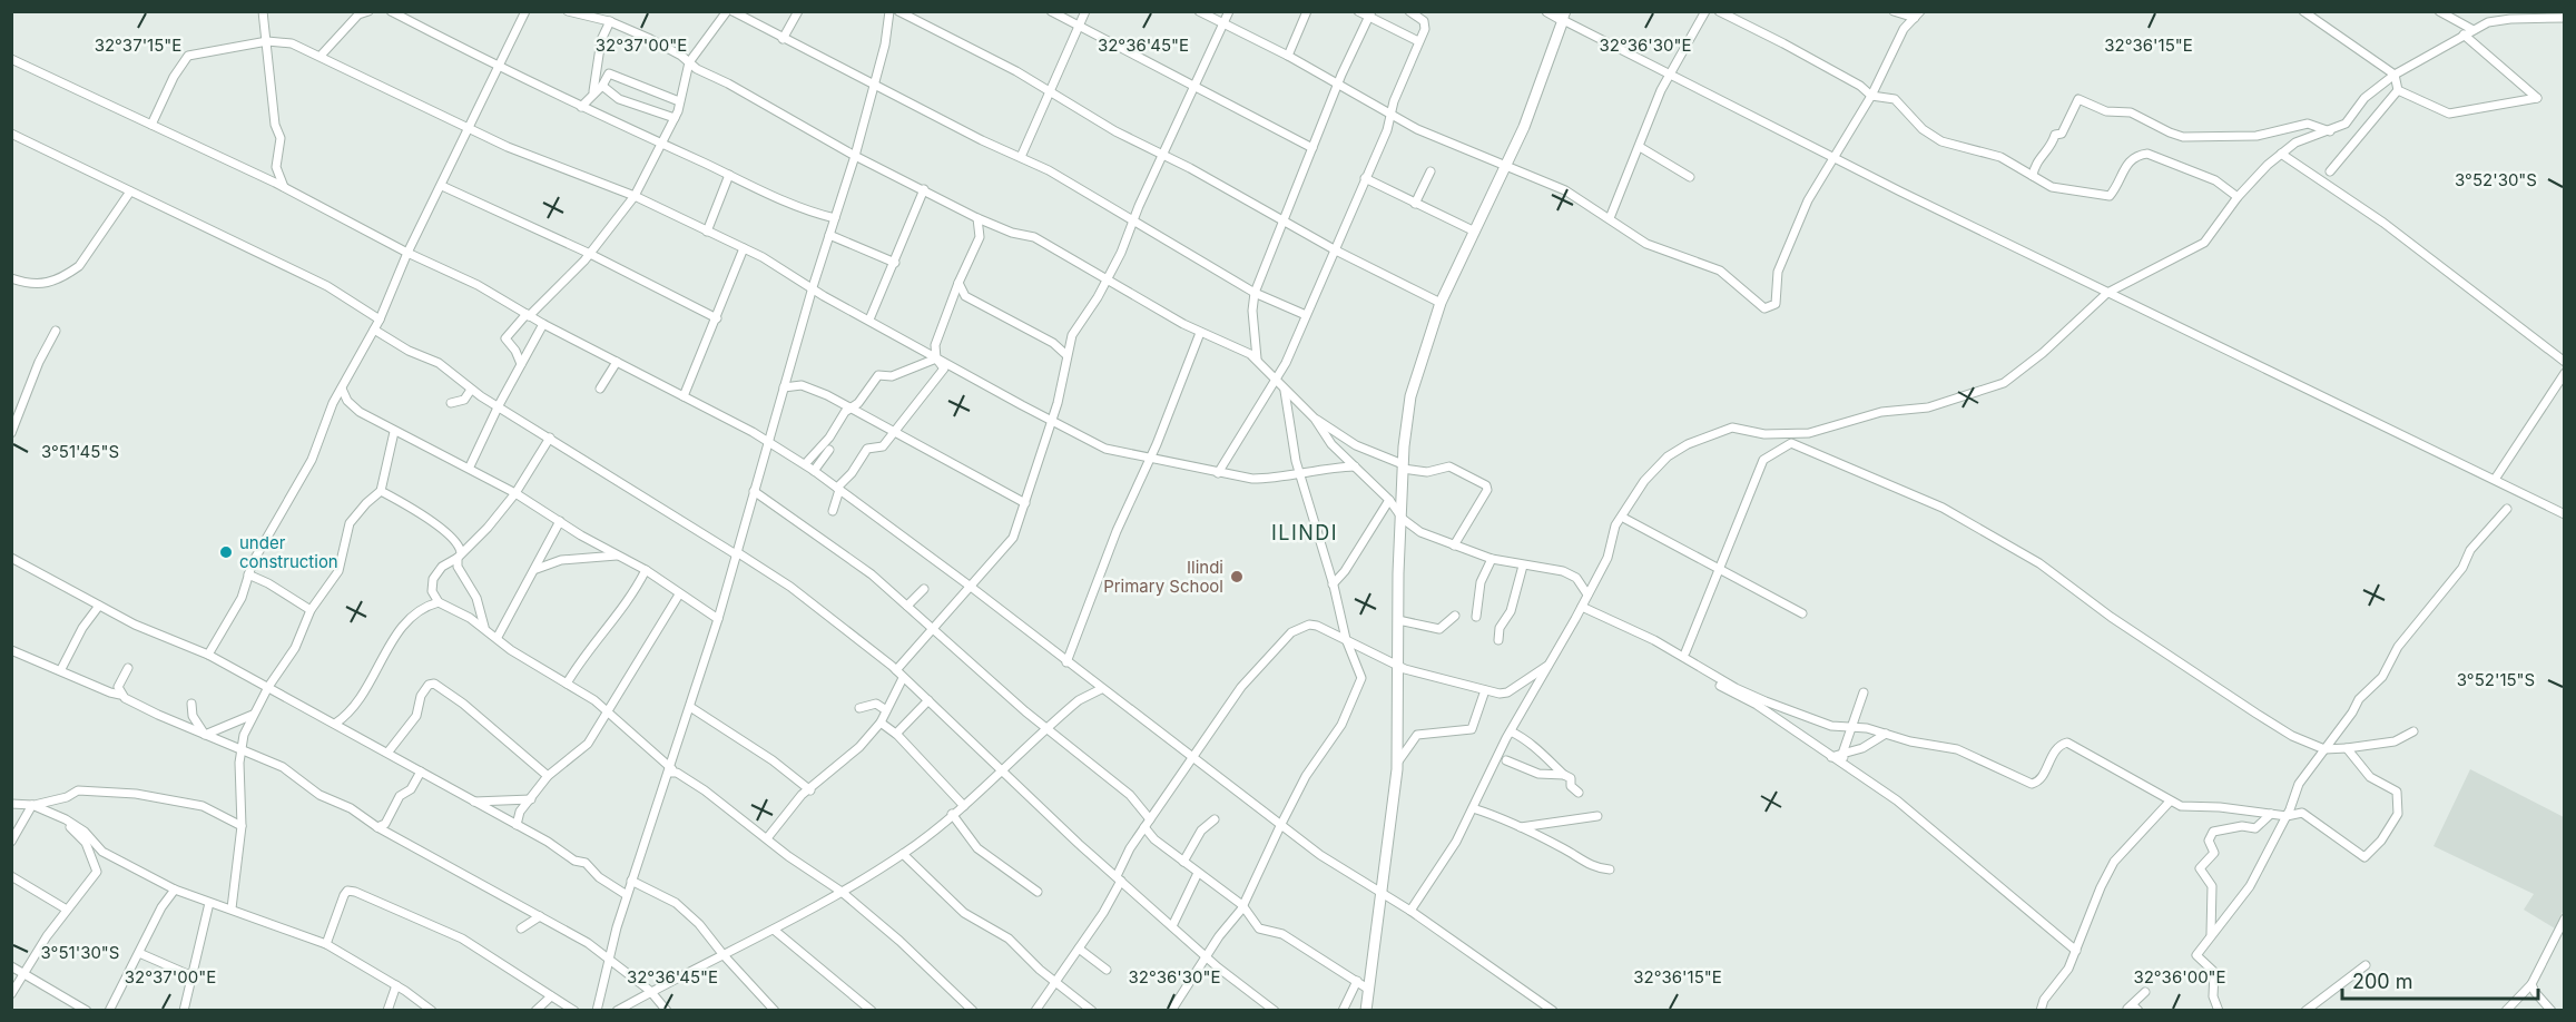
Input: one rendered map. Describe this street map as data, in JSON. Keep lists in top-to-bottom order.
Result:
{
  "districts": ["ILINDI"],
  "places": ["under construction", "Ilindi Primary School"],
  "scale_bar": "200 m",
  "coordinates": [
    "32°37'00\"E",
    "32°36'45\"E",
    "32°36'30\"E",
    "32°36'15\"E",
    "32°37'15\"E",
    "3°52'30\"S",
    "3°51'45\"S",
    "3°52'15\"S",
    "3°51'30\"S",
    "32°36'00\"E"
  ]
}
